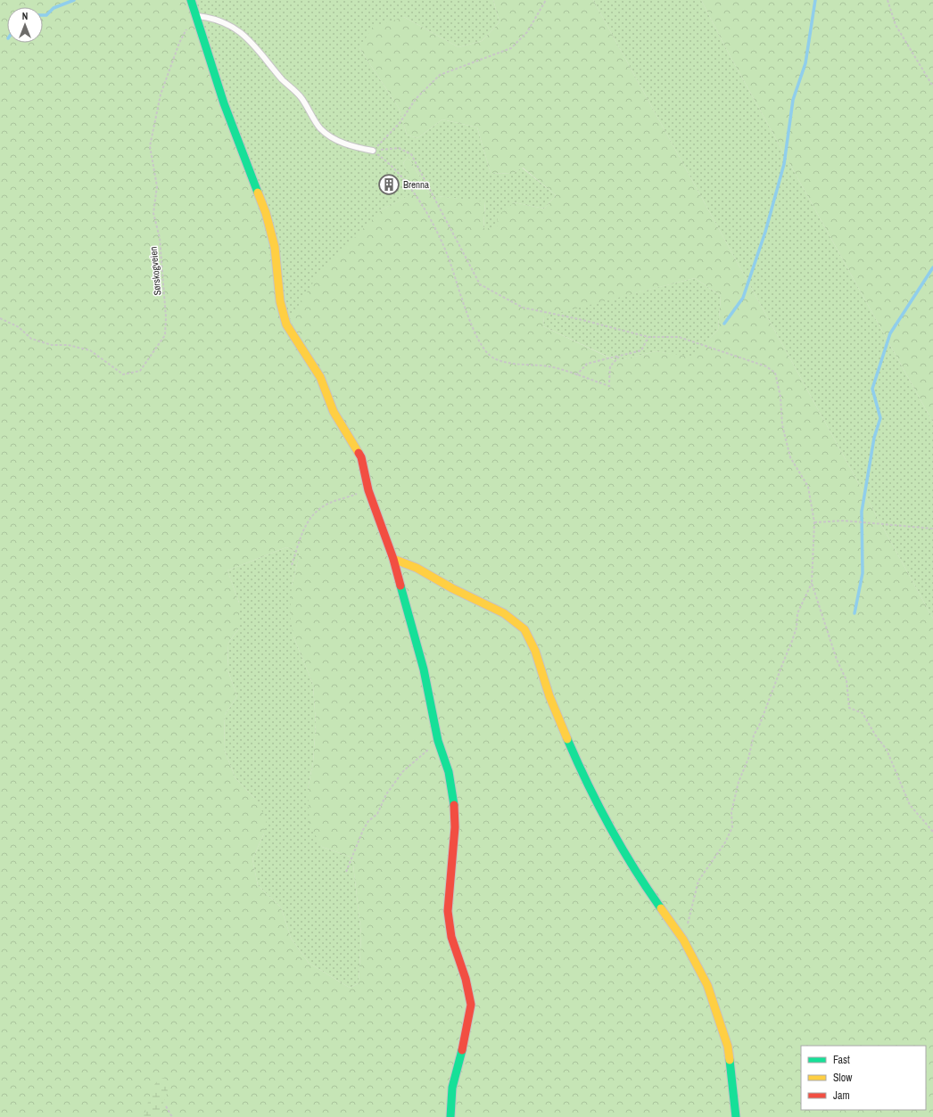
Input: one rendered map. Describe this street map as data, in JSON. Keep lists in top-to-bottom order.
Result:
{
  "streets": {
    "path": ["Sørskogveien"]
  },
  "places": {
    "building": ["Brenna"]
  },
  "legend": ["Fast", "Slow", "Jam"],
  "north": "top"
}
